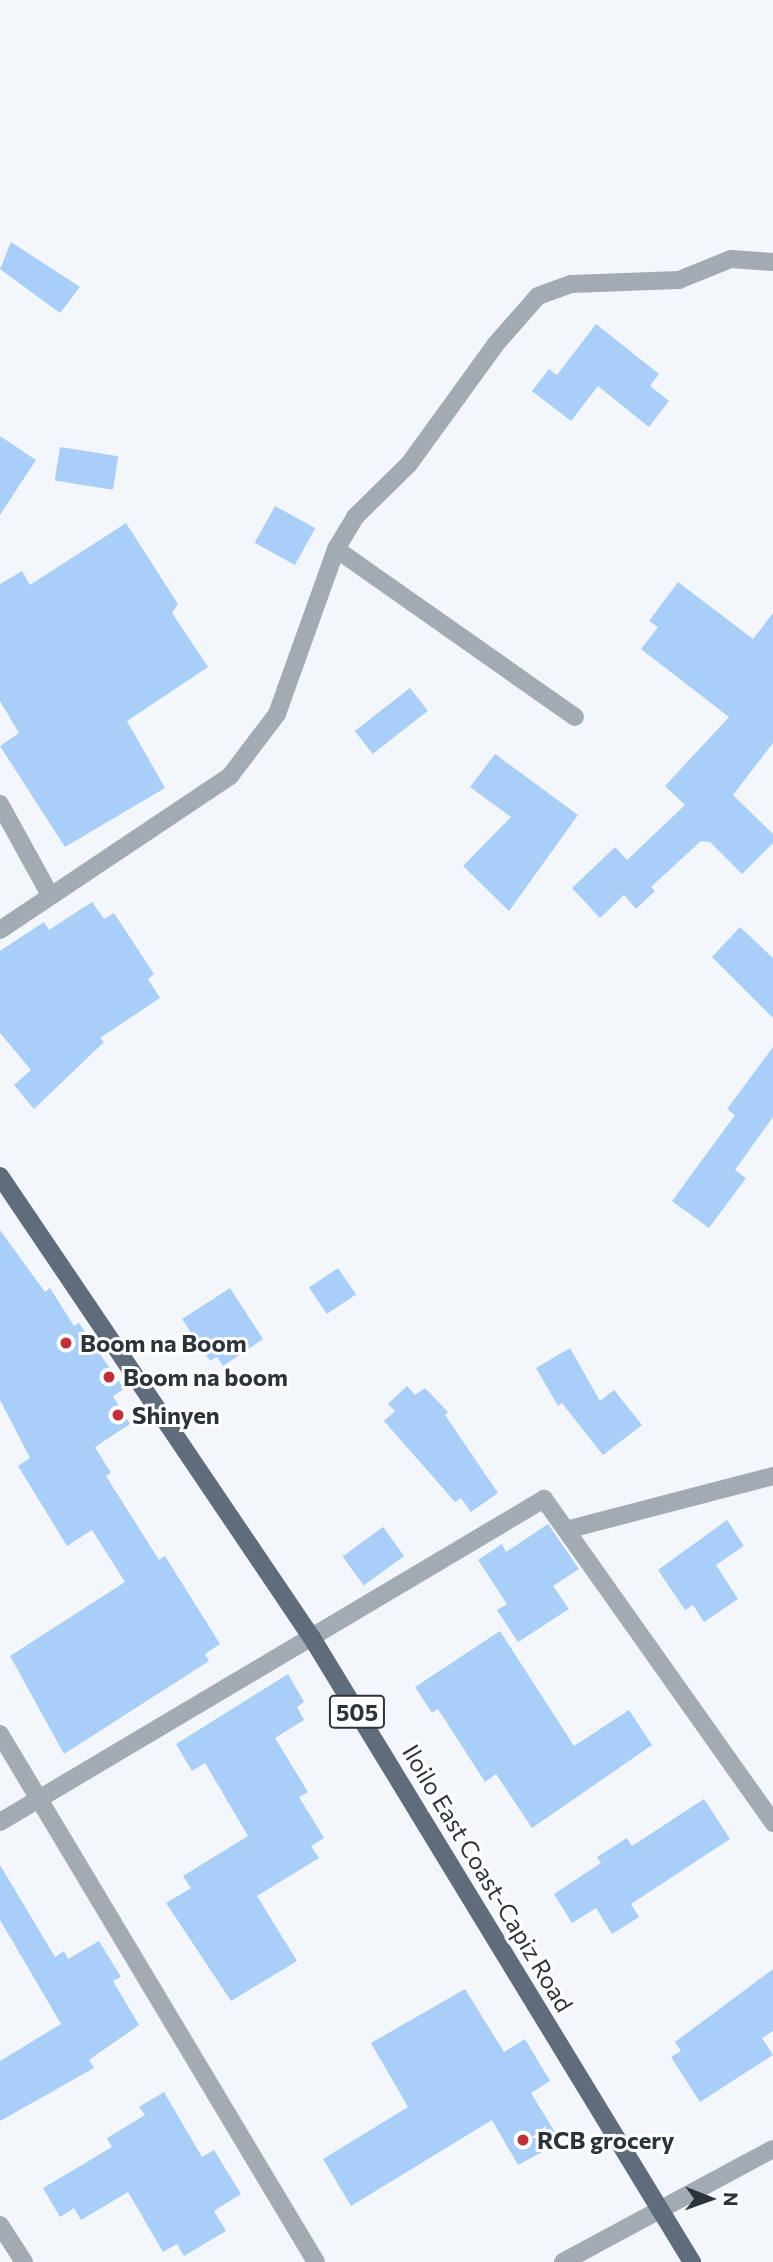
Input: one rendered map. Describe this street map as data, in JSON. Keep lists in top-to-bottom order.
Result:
{
  "streets": {
    "main road": ["505", "Iloilo East Coast-Capiz Road"]
  },
  "places": [
    "Boom na Boom",
    "Boom na boom",
    "Shinyen",
    "RCB grocery"
  ],
  "north": "right"
}
